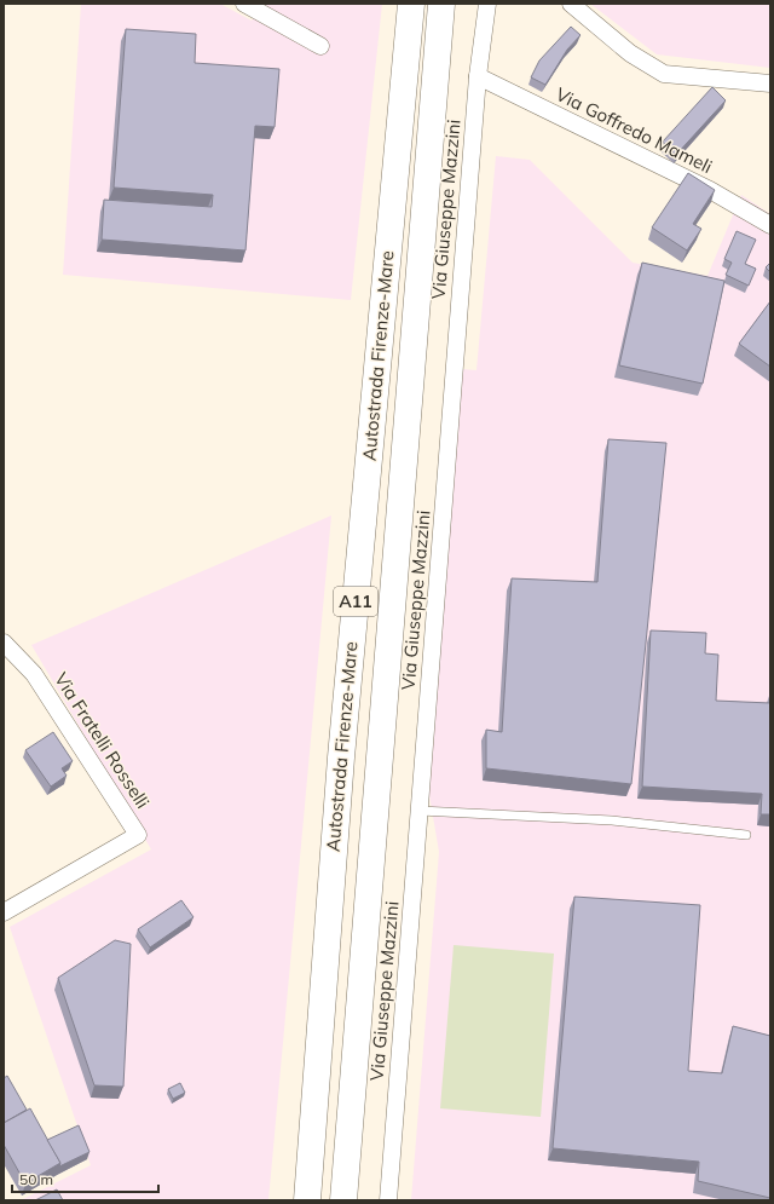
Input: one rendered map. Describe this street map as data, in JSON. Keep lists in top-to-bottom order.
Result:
{
  "streets": {
    "highway": ["Autostrada Firenze-Mare", "A11"],
    "street": ["Via Goffredo Mameli", "Via Giuseppe Mazzini", "Via Fratelli Rosselli"]
  },
  "crossings": [
    ["Via Goffredo Mameli", "Via Giuseppe Mazzini"]
  ],
  "scale_bar": "50 m"
}
